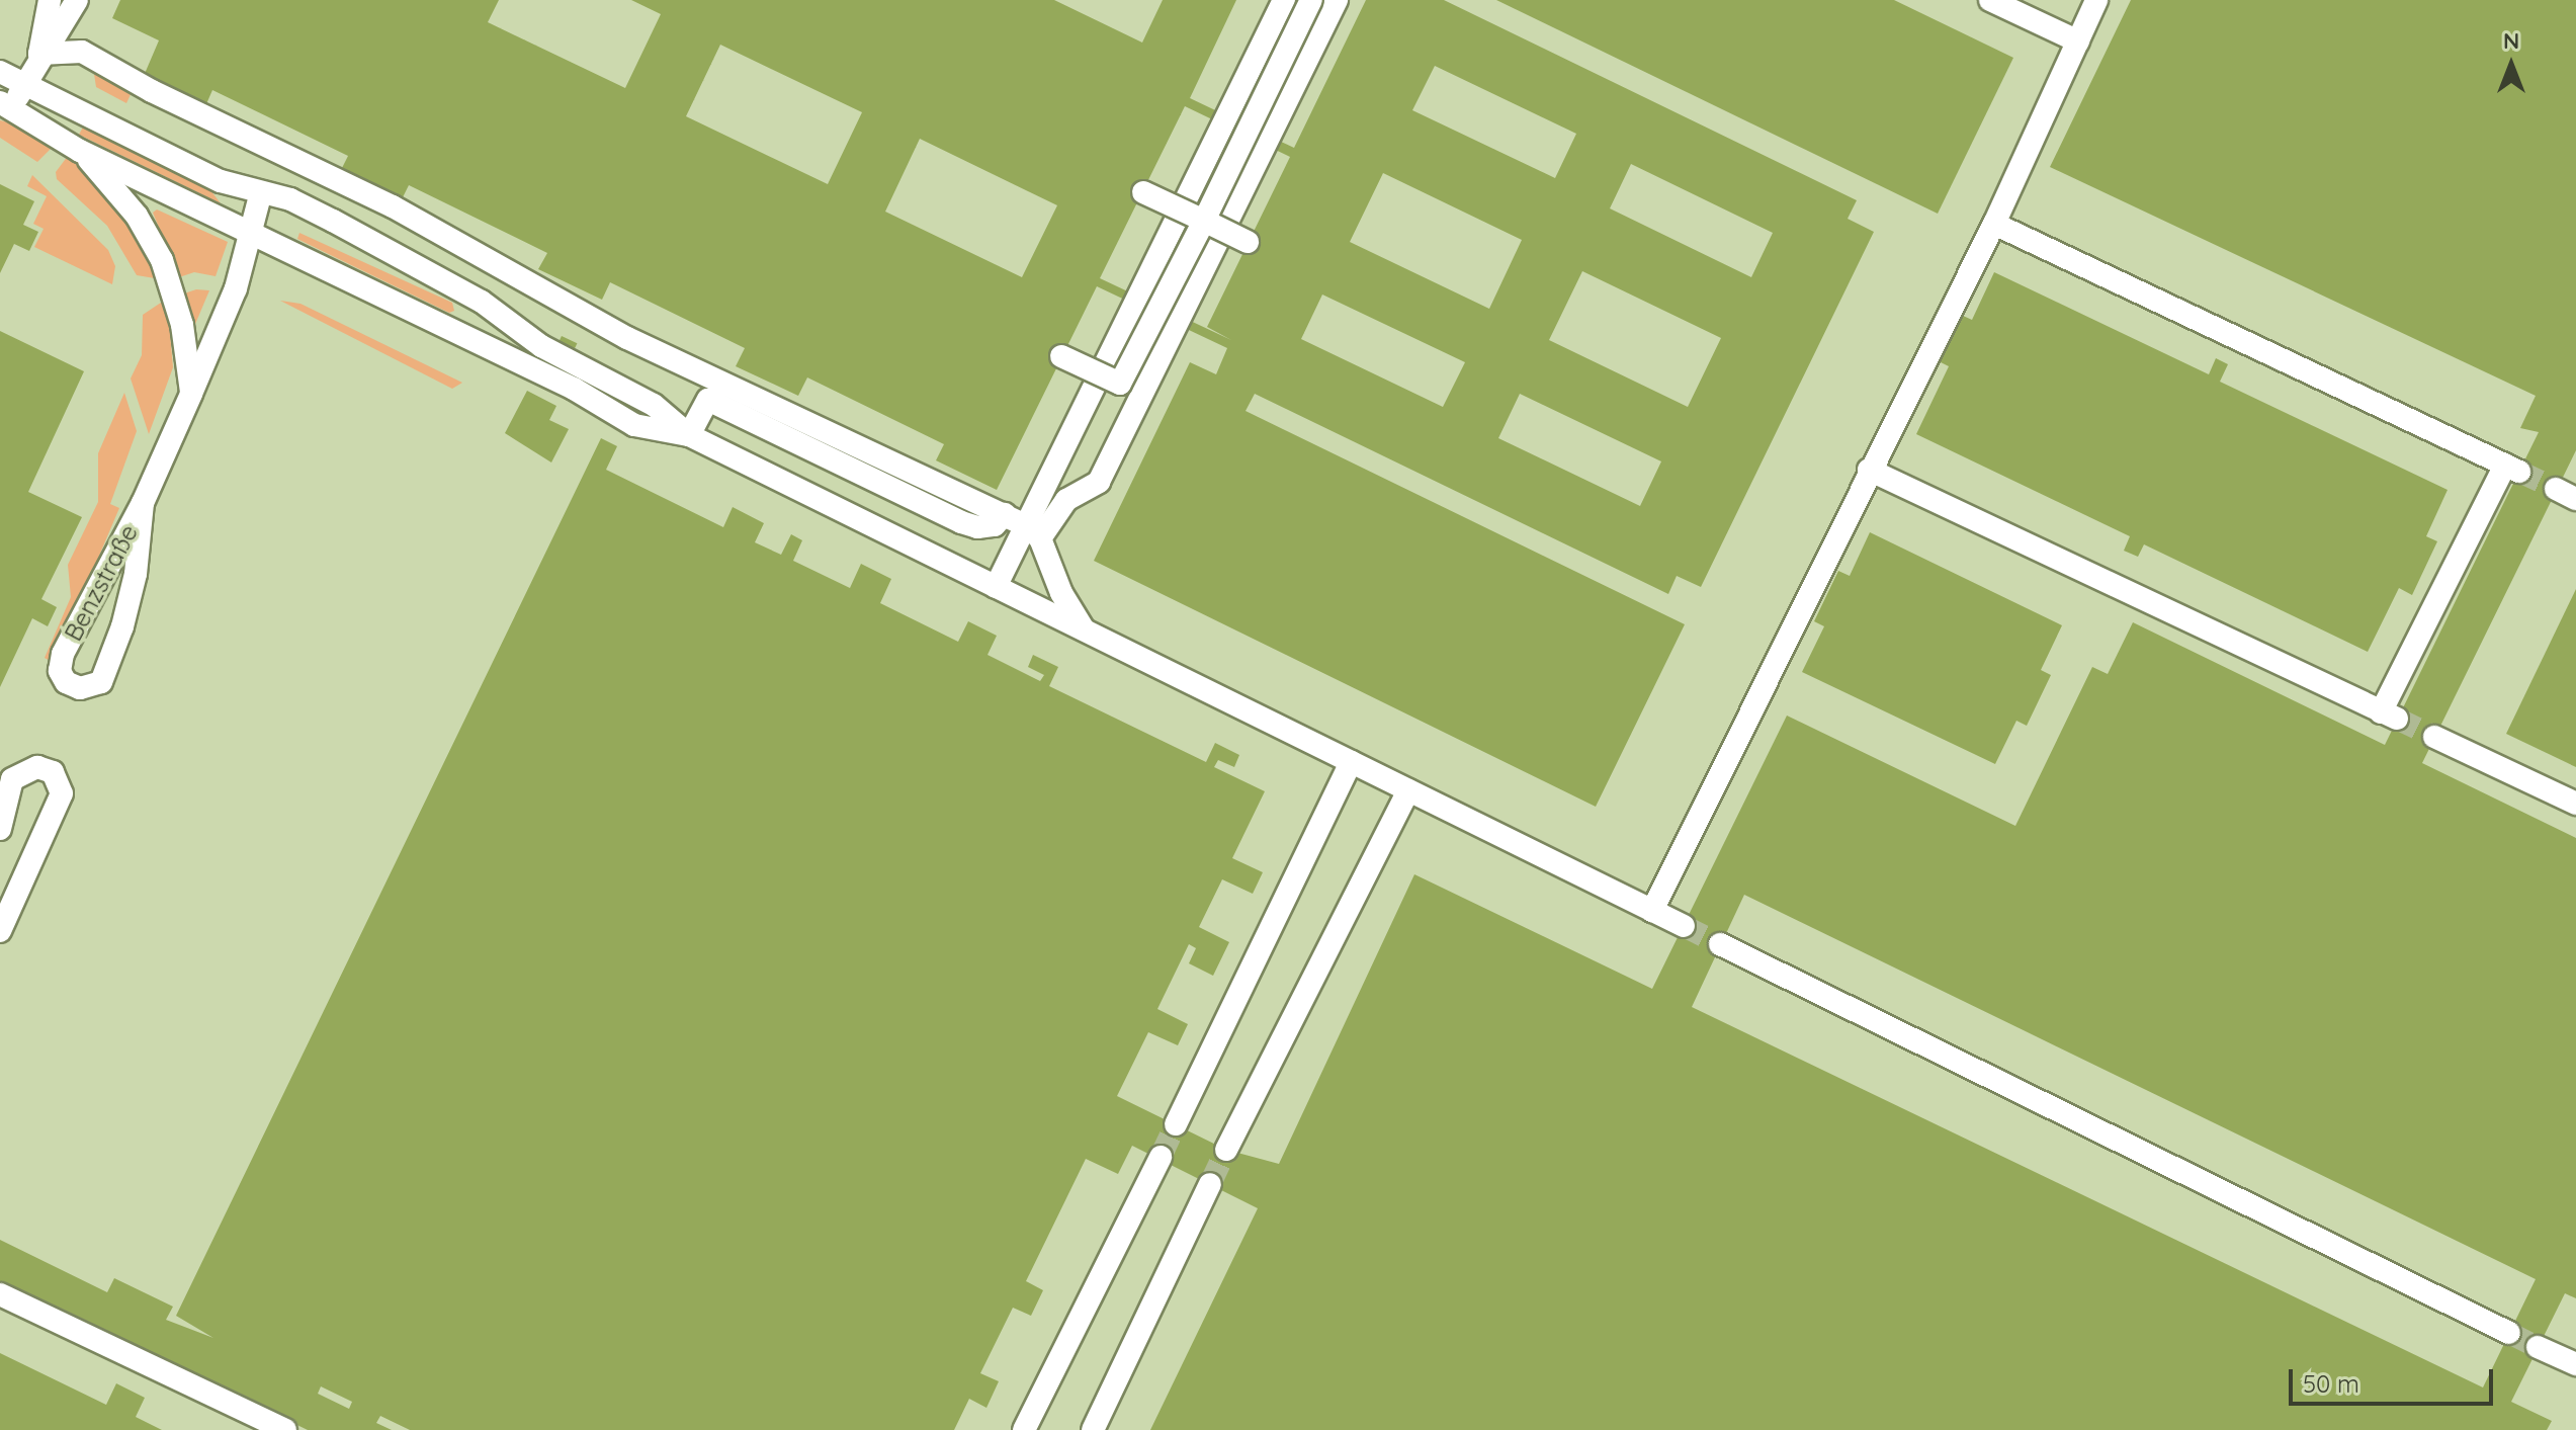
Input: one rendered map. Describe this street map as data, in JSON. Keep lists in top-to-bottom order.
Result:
{
  "streets": {
    "street": ["Benzstraße"]
  },
  "scale_bar": "50 m",
  "north": "top"
}
